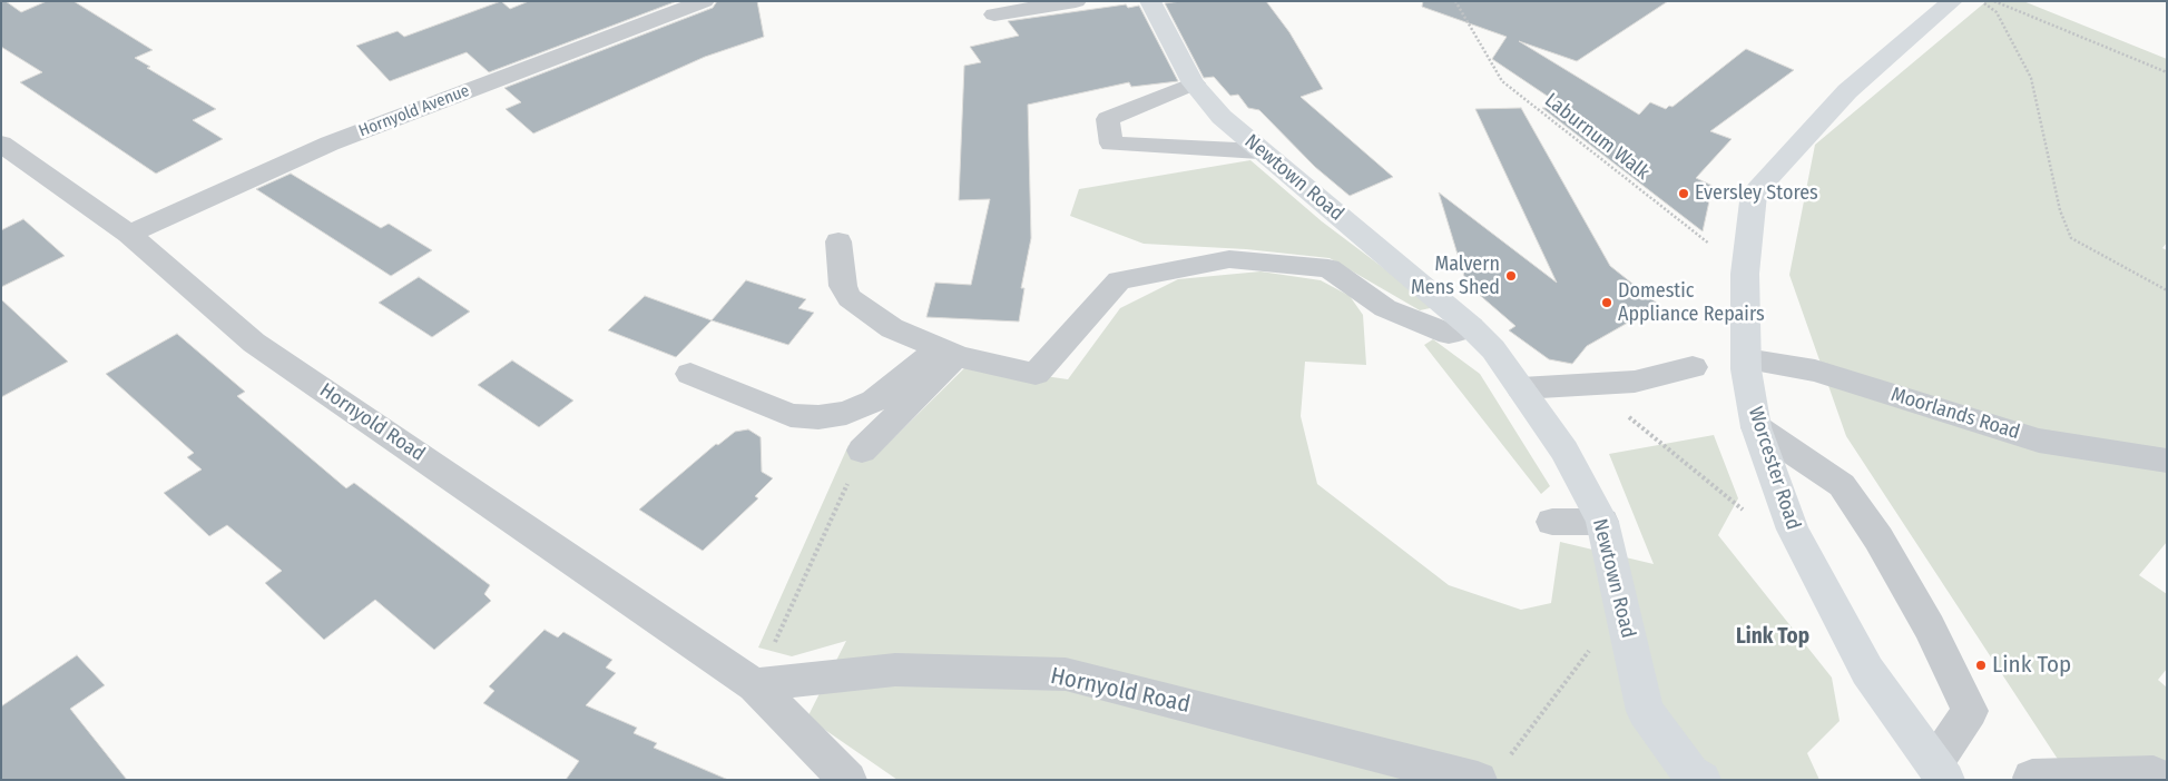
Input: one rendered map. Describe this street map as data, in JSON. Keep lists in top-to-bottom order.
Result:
{
  "streets": {
    "main road": ["Newtown Road", "Worcester Road"],
    "street": ["Hornyold Avenue", "Moorlands Road", "Hornyold Road"],
    "path": ["Laburnum Walk"]
  },
  "crossings": [
    ["Hornyold Avenue", "Hornyold Road"],
    ["Laburnum Walk", "Worcester Road"],
    ["Moorlands Road", "Worcester Road"]
  ],
  "districts": ["Link Top"],
  "places": [
    "Eversley Stores",
    "Malvern Mens Shed",
    "Domestic Appliance Repairs",
    "Link Top"
  ]
}
